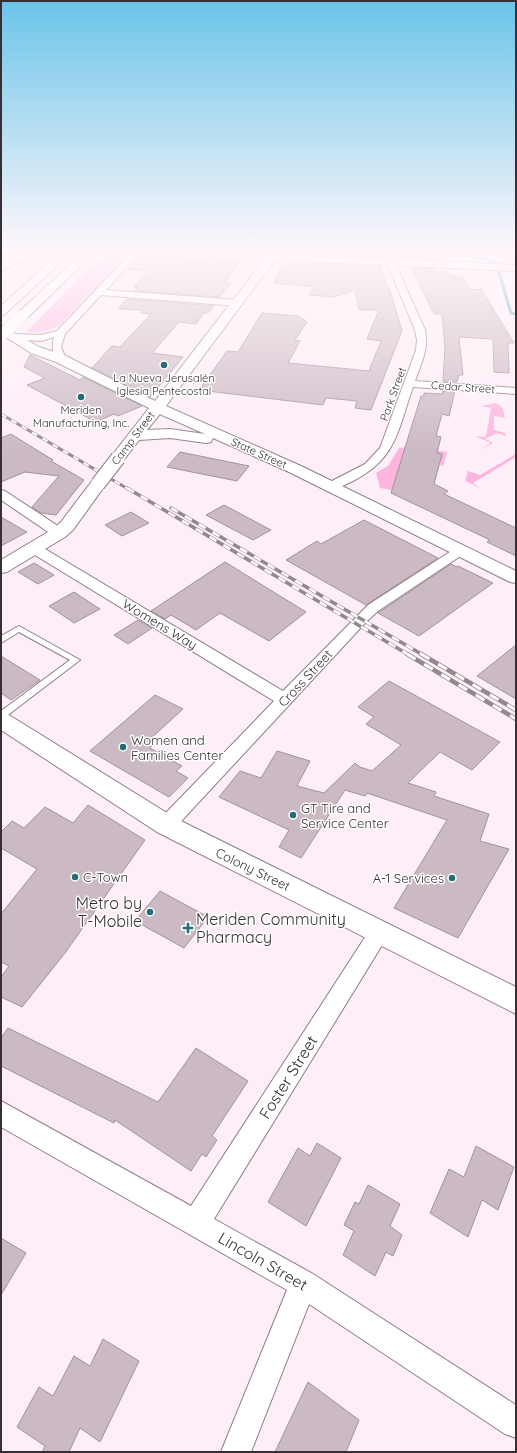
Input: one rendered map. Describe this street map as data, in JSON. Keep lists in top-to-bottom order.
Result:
{
  "streets": {
    "main road": ["Camp Street", "State Street", "Colony Street"],
    "street": [
      "Cedar Street",
      "Park Street",
      "Womens Way",
      "Cross Street",
      "Foster Street",
      "Lincoln Street"
    ]
  },
  "crossings": [
    ["Cedar Street", "Park Street"],
    ["Park Street", "State Street"],
    ["Camp Street", "State Street"],
    ["Camp Street", "Womens Way"],
    ["State Street", "Cross Street"],
    ["Womens Way", "Cross Street"],
    ["Cross Street", "Colony Street"],
    ["Colony Street", "Foster Street"],
    ["Foster Street", "Lincoln Street"]
  ],
  "places": {
    "other": [
      "La Nueva Jerusalén Iglesia Pentecostal",
      "Meriden Manufacturing, Inc.",
      "Women and Families Center",
      "GT Tire and Service Center",
      "C-Town",
      "A-1 Services",
      "Metro by T-Mobile"
    ],
    "health": ["Meriden Community Pharmacy"]
  }
}
